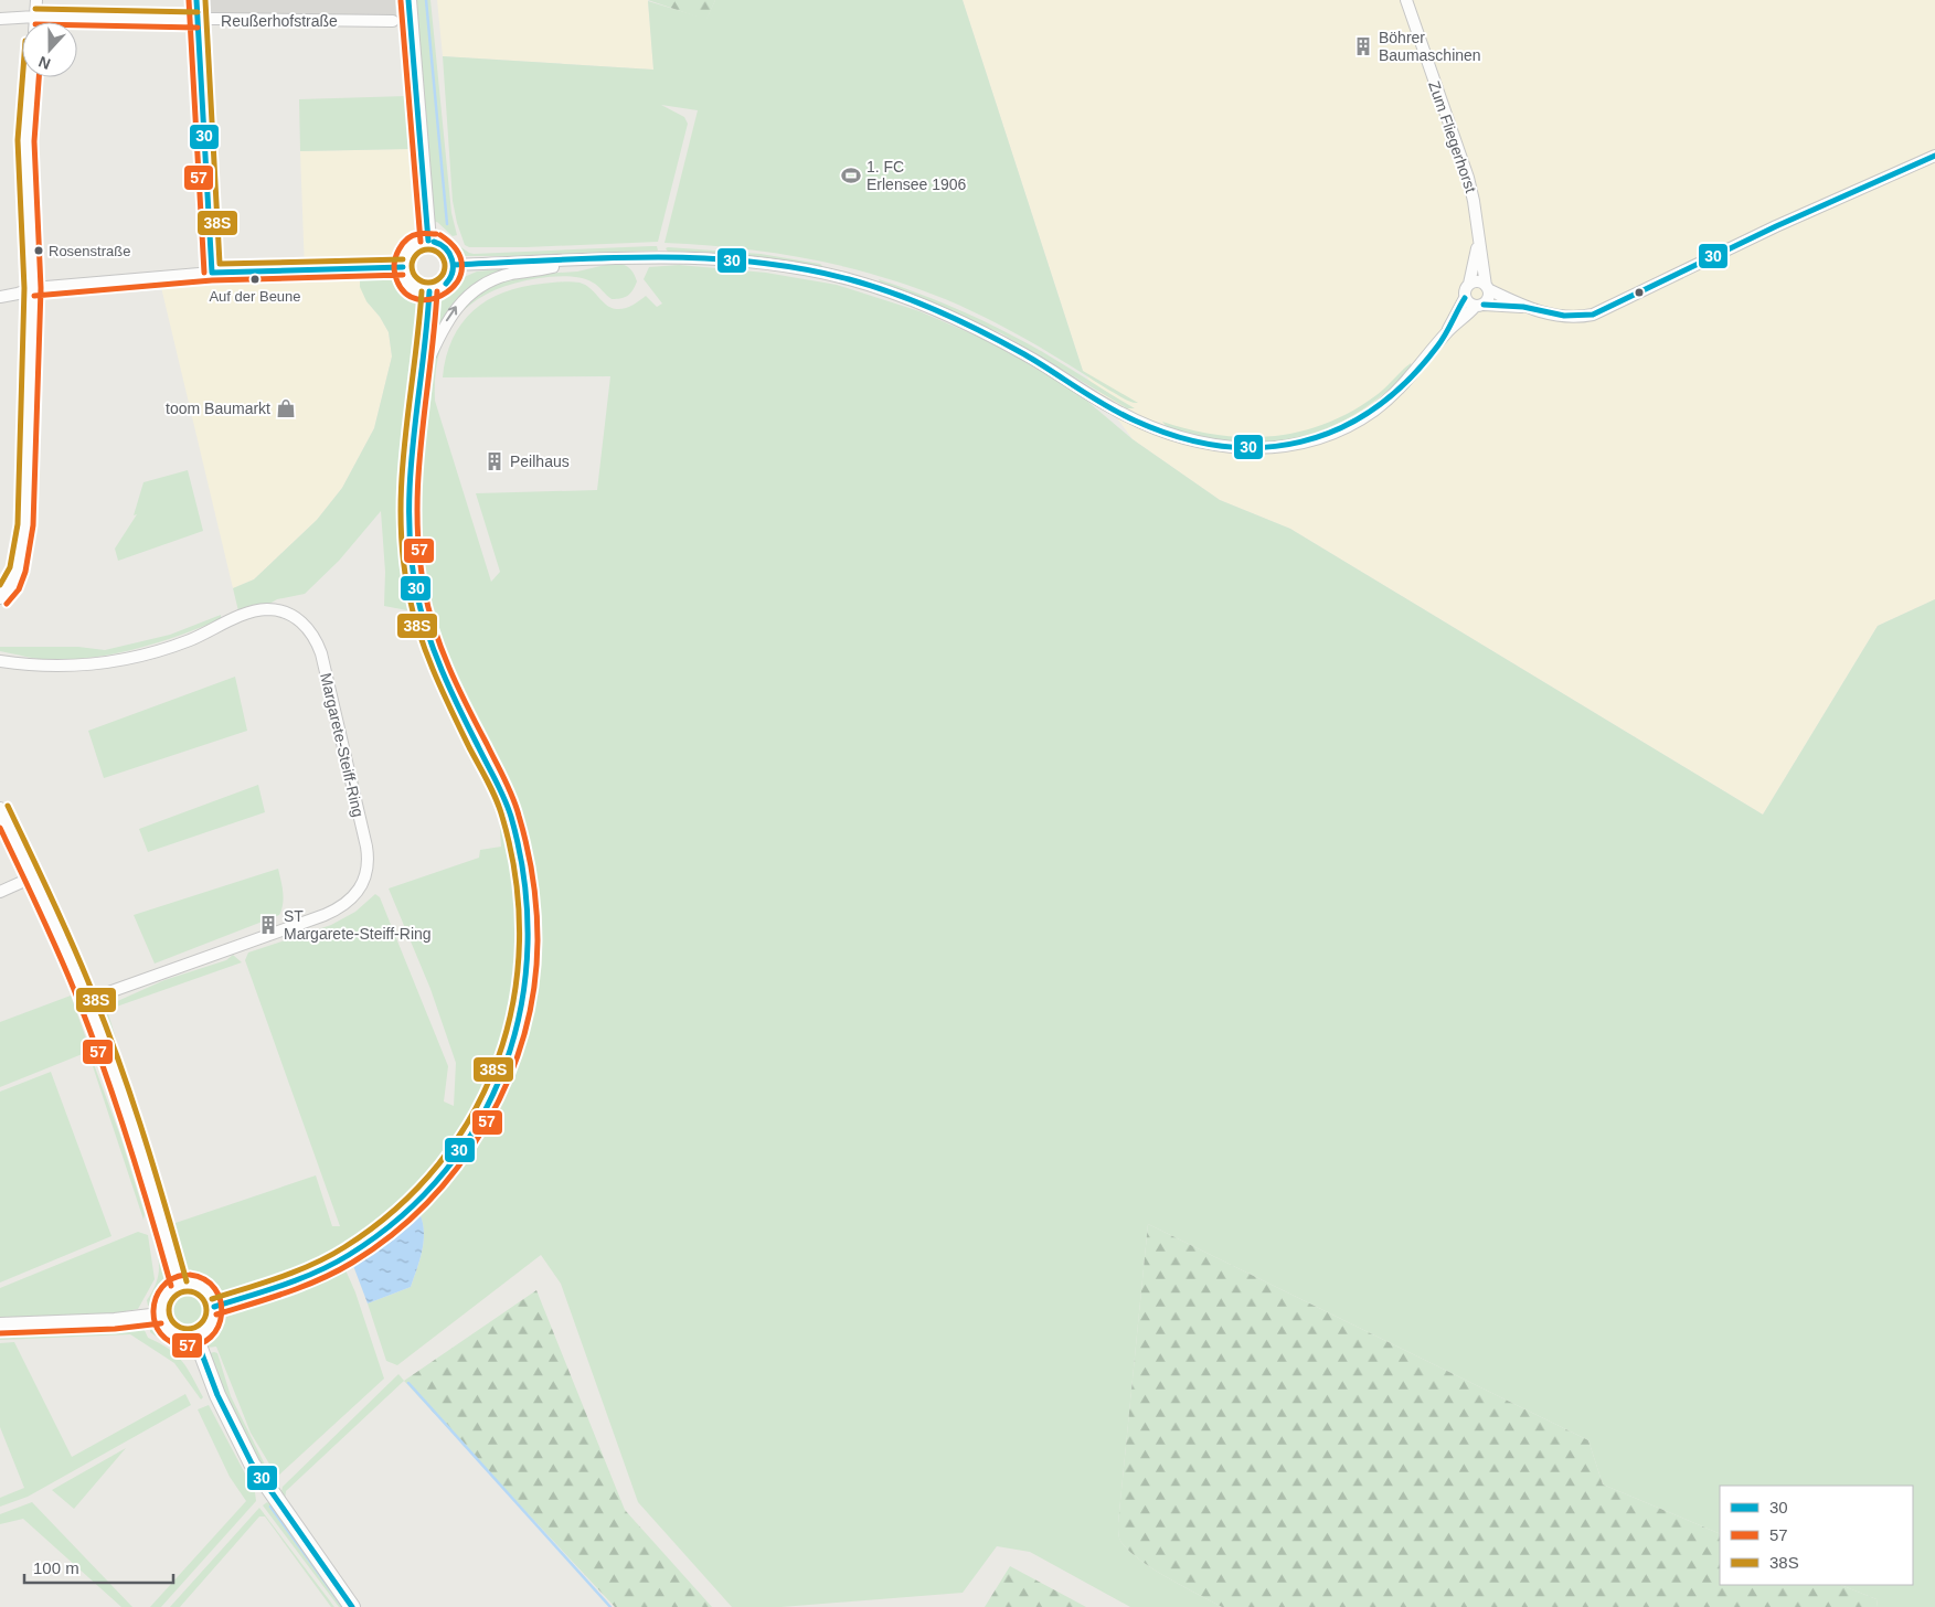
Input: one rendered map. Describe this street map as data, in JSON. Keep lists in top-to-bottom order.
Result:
{
  "streets": {
    "street": ["Reußerhofstraße", "Zum Fliegerhorst", "Margarete-Steiff-Ring"]
  },
  "places": {
    "building": ["Böhrer Baumaschinen", "Peilhaus", "ST Margarete-Steiff-Ring"],
    "sports": ["1. FC Erlensee 1906"],
    "other": ["Rosenstraße", "Auf der Beune"],
    "shop": ["toom Baumarkt"]
  },
  "lines": ["transit line 30", "transit line 57", "transit line 38S"],
  "legend": ["30", "57", "38S"],
  "scale_bar": "100 m",
  "north": "bottom"
}
